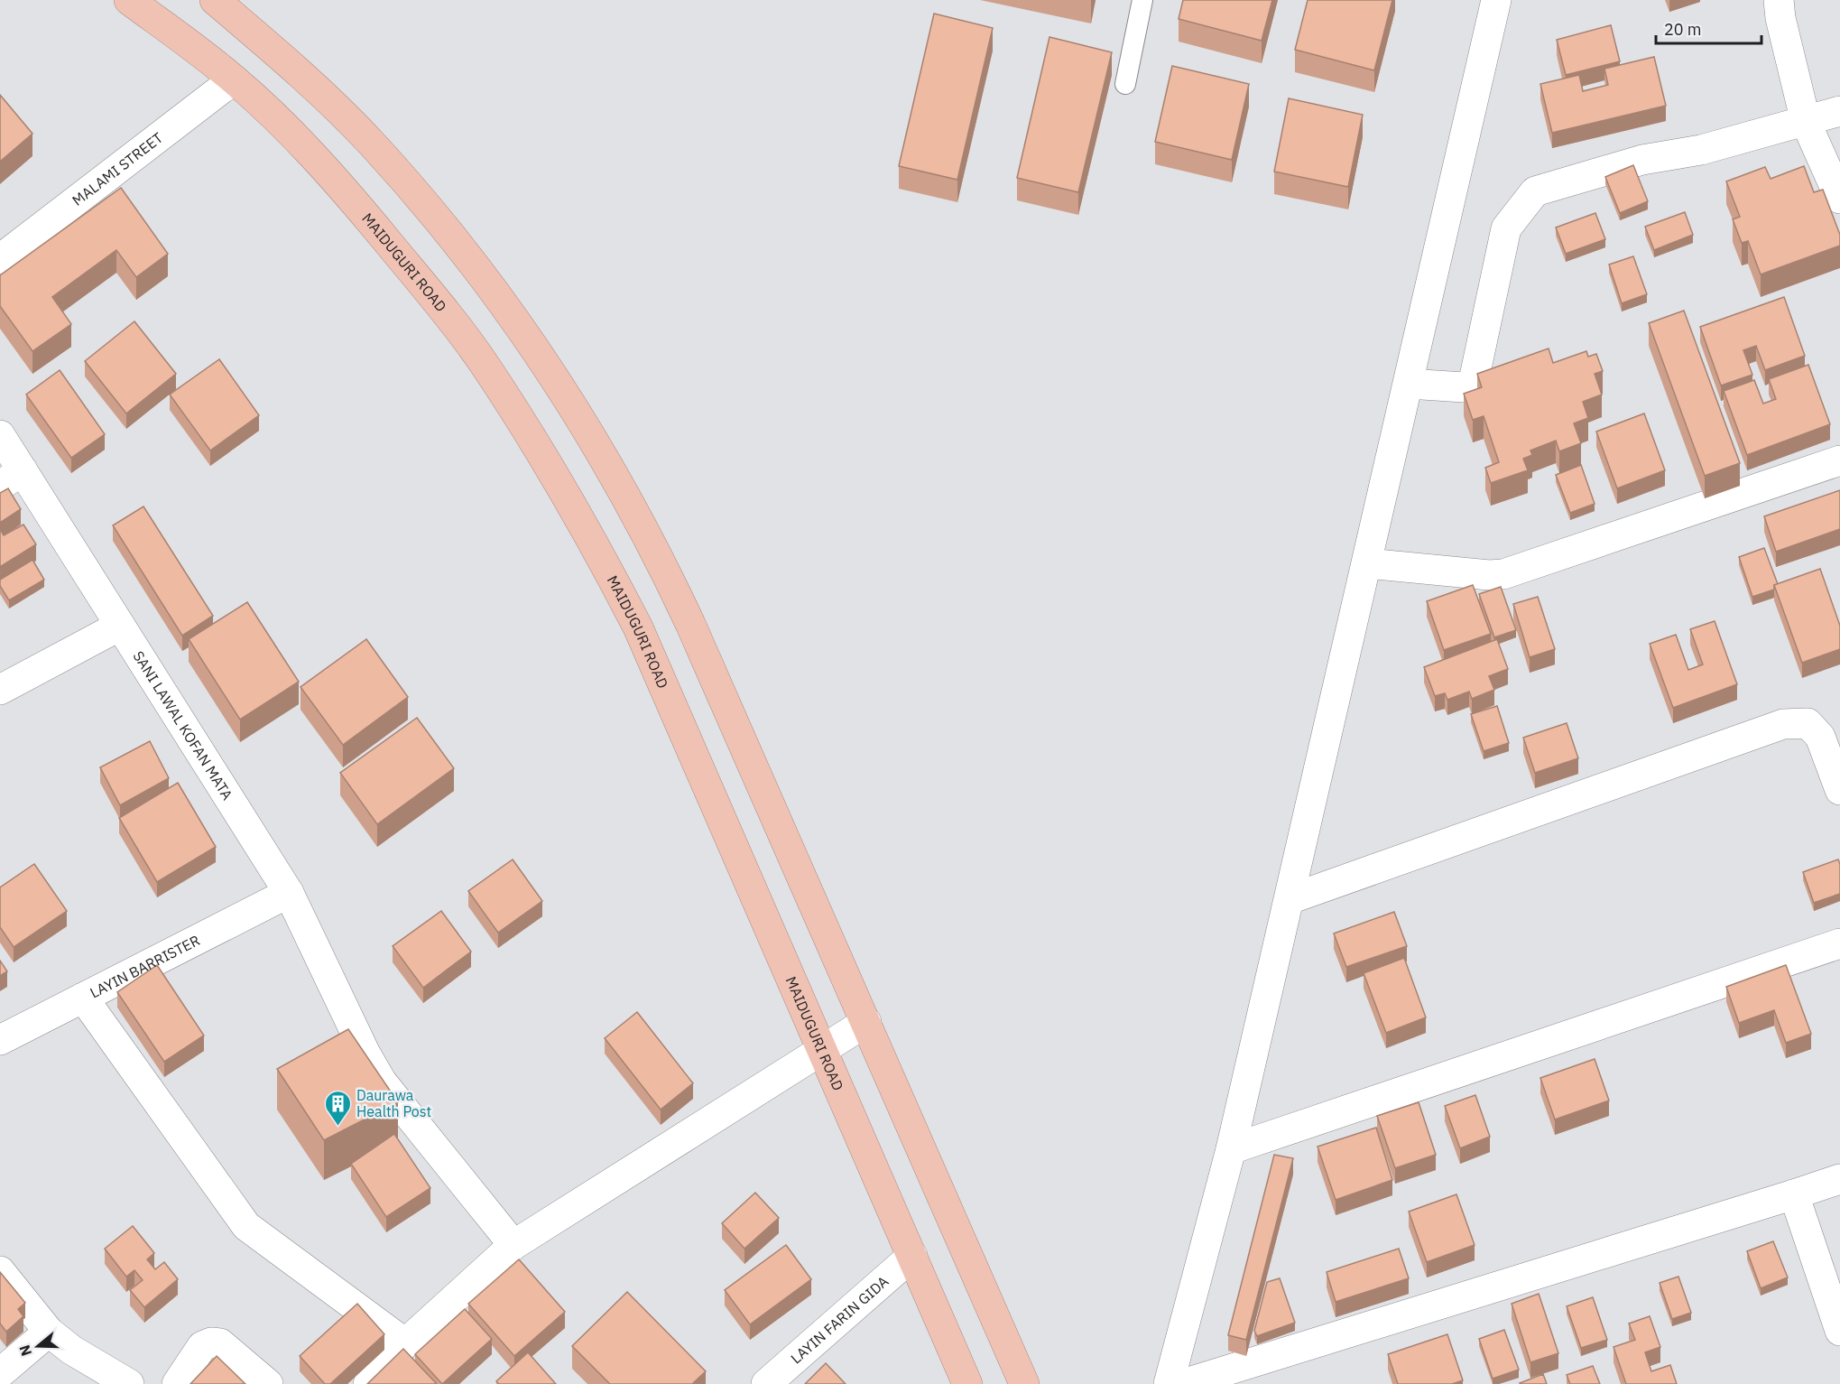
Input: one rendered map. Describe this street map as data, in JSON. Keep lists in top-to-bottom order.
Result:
{
  "streets": {
    "highway": ["MAIDUGURI ROAD"],
    "street": [
      "MALAMI STREET",
      "SANI LAWAL KOFAN MATA",
      "LAYIN BARRISTER",
      "LAYIN FARIN GIDA"
    ]
  },
  "crossings": [
    ["MALAMI STREET", "MAIDUGURI ROAD"],
    ["MAIDUGURI ROAD", "LAYIN FARIN GIDA"],
    ["SANI LAWAL KOFAN MATA", "LAYIN BARRISTER"]
  ],
  "places": {
    "building": ["Daurawa Health Post"]
  },
  "scale_bar": "20 m",
  "north": "left"
}
